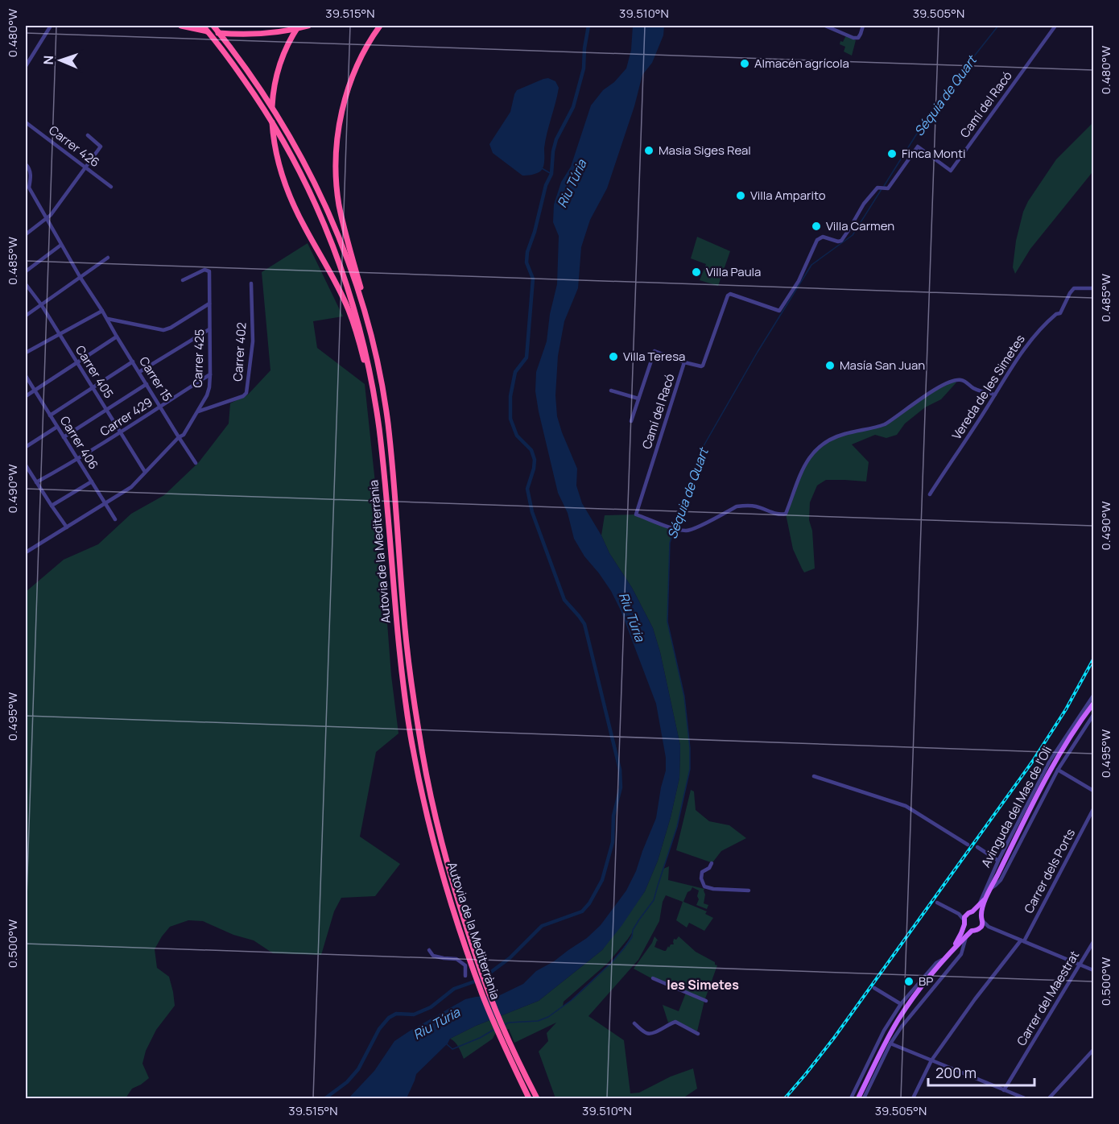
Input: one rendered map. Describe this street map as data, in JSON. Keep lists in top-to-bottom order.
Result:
{
  "streets": {
    "highway": ["Autovia de la Mediterrània"],
    "street": [
      "Camí del Racó",
      "Carrer 426",
      "Carrer 402",
      "Carrer 425",
      "Carrer 405",
      "Carrer 15",
      "Vereda de les Simetes",
      "Carrer 429",
      "Carrer 406",
      "Avinguda del Mas de l'Oli",
      "Carrer dels Ports",
      "Carrer del Maestrat"
    ]
  },
  "crossings": [
    ["Camí del Racó", "Vereda de les Simetes"],
    ["Carrer 402", "Carrer 425"],
    ["Carrer 425", "Carrer 15"],
    ["Carrer 425", "Carrer 429"],
    ["Carrer 405", "Carrer 429"],
    ["Carrer 15", "Carrer 429"],
    ["Carrer 429", "Carrer 406"]
  ],
  "districts": ["les Simetes"],
  "water": ["Séquia de Quart", "Riu Túria"],
  "places": [
    "Almacén agrícola",
    "Masia Siges Real",
    "Finca Monti",
    "Villa Amparito",
    "Villa Carmen",
    "Villa Paula",
    "Villa Teresa",
    "Masía San Juan",
    "BP"
  ],
  "scale_bar": "200 m",
  "north": "left",
  "coordinates": [
    "39.515°N",
    "39.510°N",
    "39.505°N",
    "0.480°W",
    "0.485°W",
    "0.490°W",
    "0.495°W",
    "0.500°W"
  ]
}
